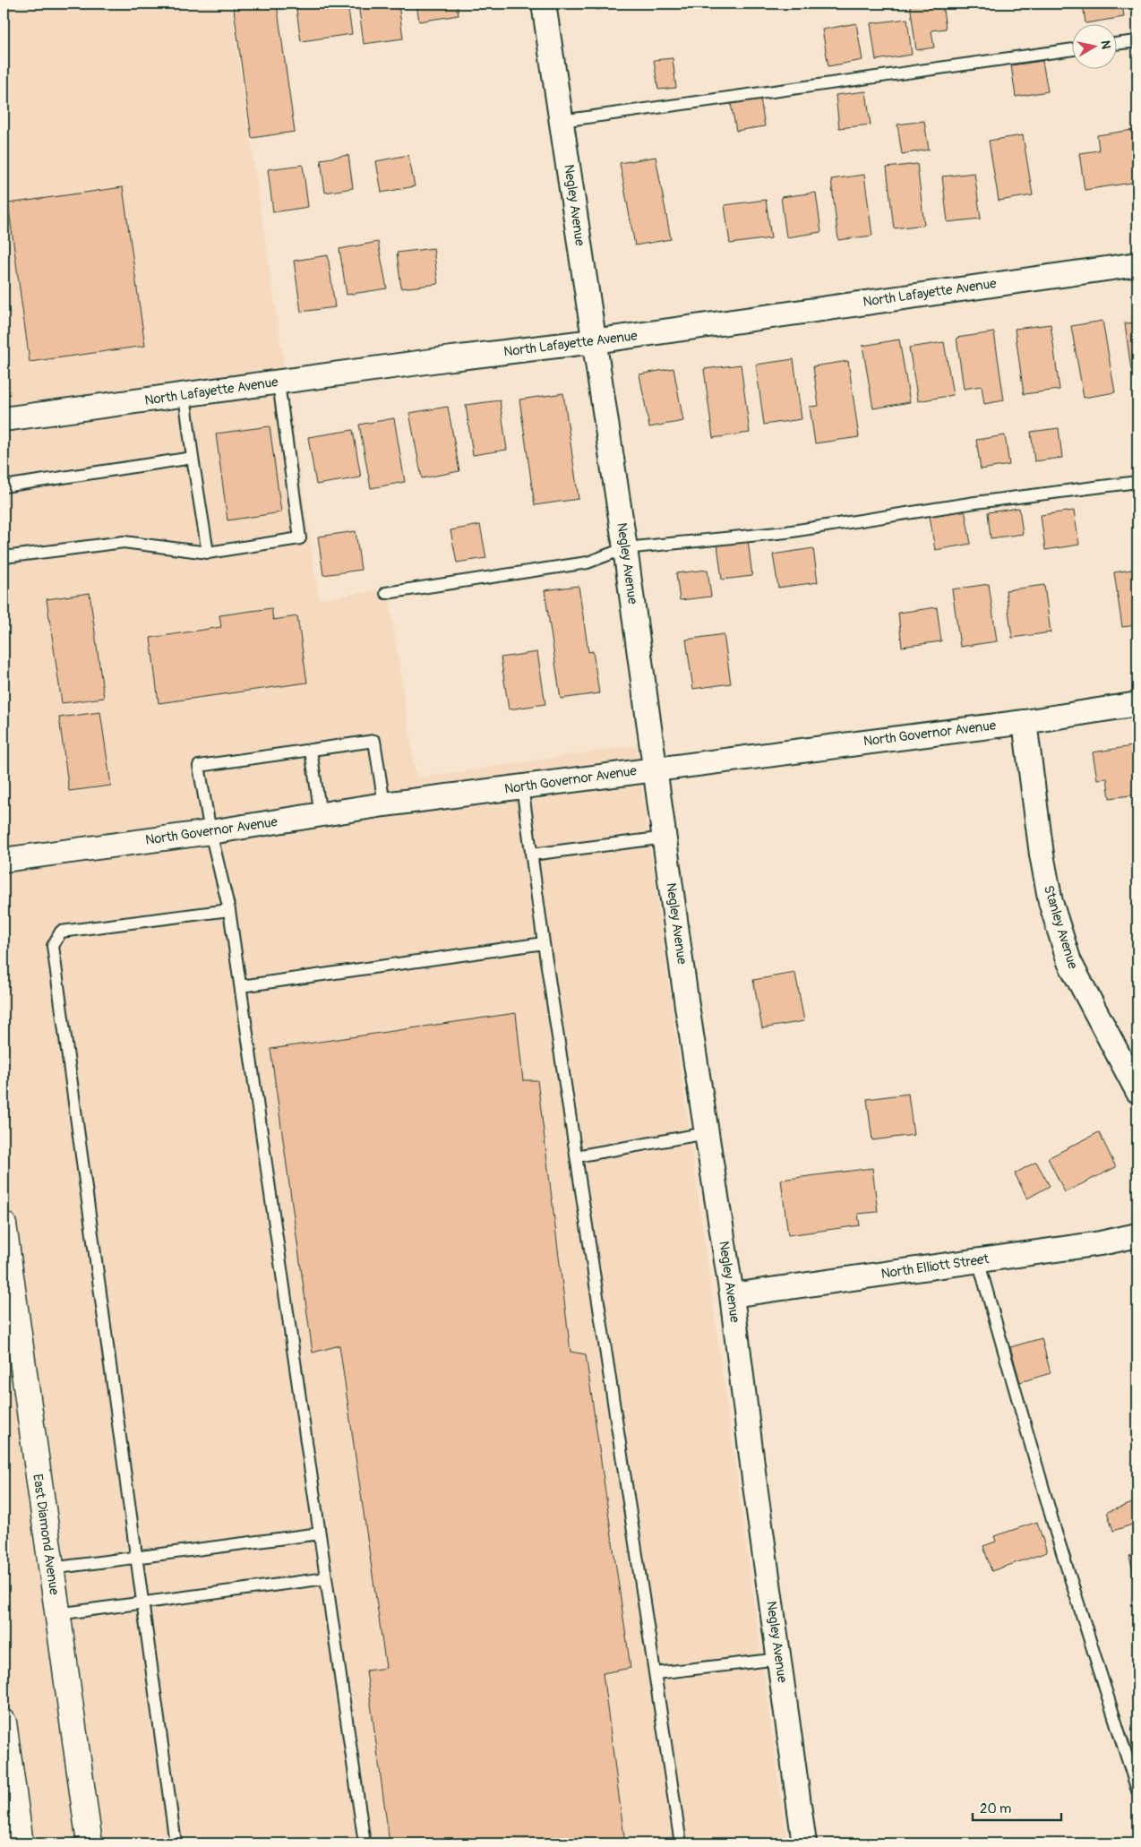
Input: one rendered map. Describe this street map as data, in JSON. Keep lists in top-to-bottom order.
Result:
{
  "streets": {
    "main road": ["East Diamond Avenue"],
    "street": [
      "Negley Avenue",
      "North Lafayette Avenue",
      "North Governor Avenue",
      "Stanley Avenue",
      "North Elliott Street"
    ]
  },
  "crossings": [
    ["Negley Avenue", "North Lafayette Avenue"],
    ["Negley Avenue", "North Governor Avenue"],
    ["Negley Avenue", "North Elliott Street"],
    ["North Governor Avenue", "Stanley Avenue"]
  ],
  "scale_bar": "20 m",
  "north": "right"
}
